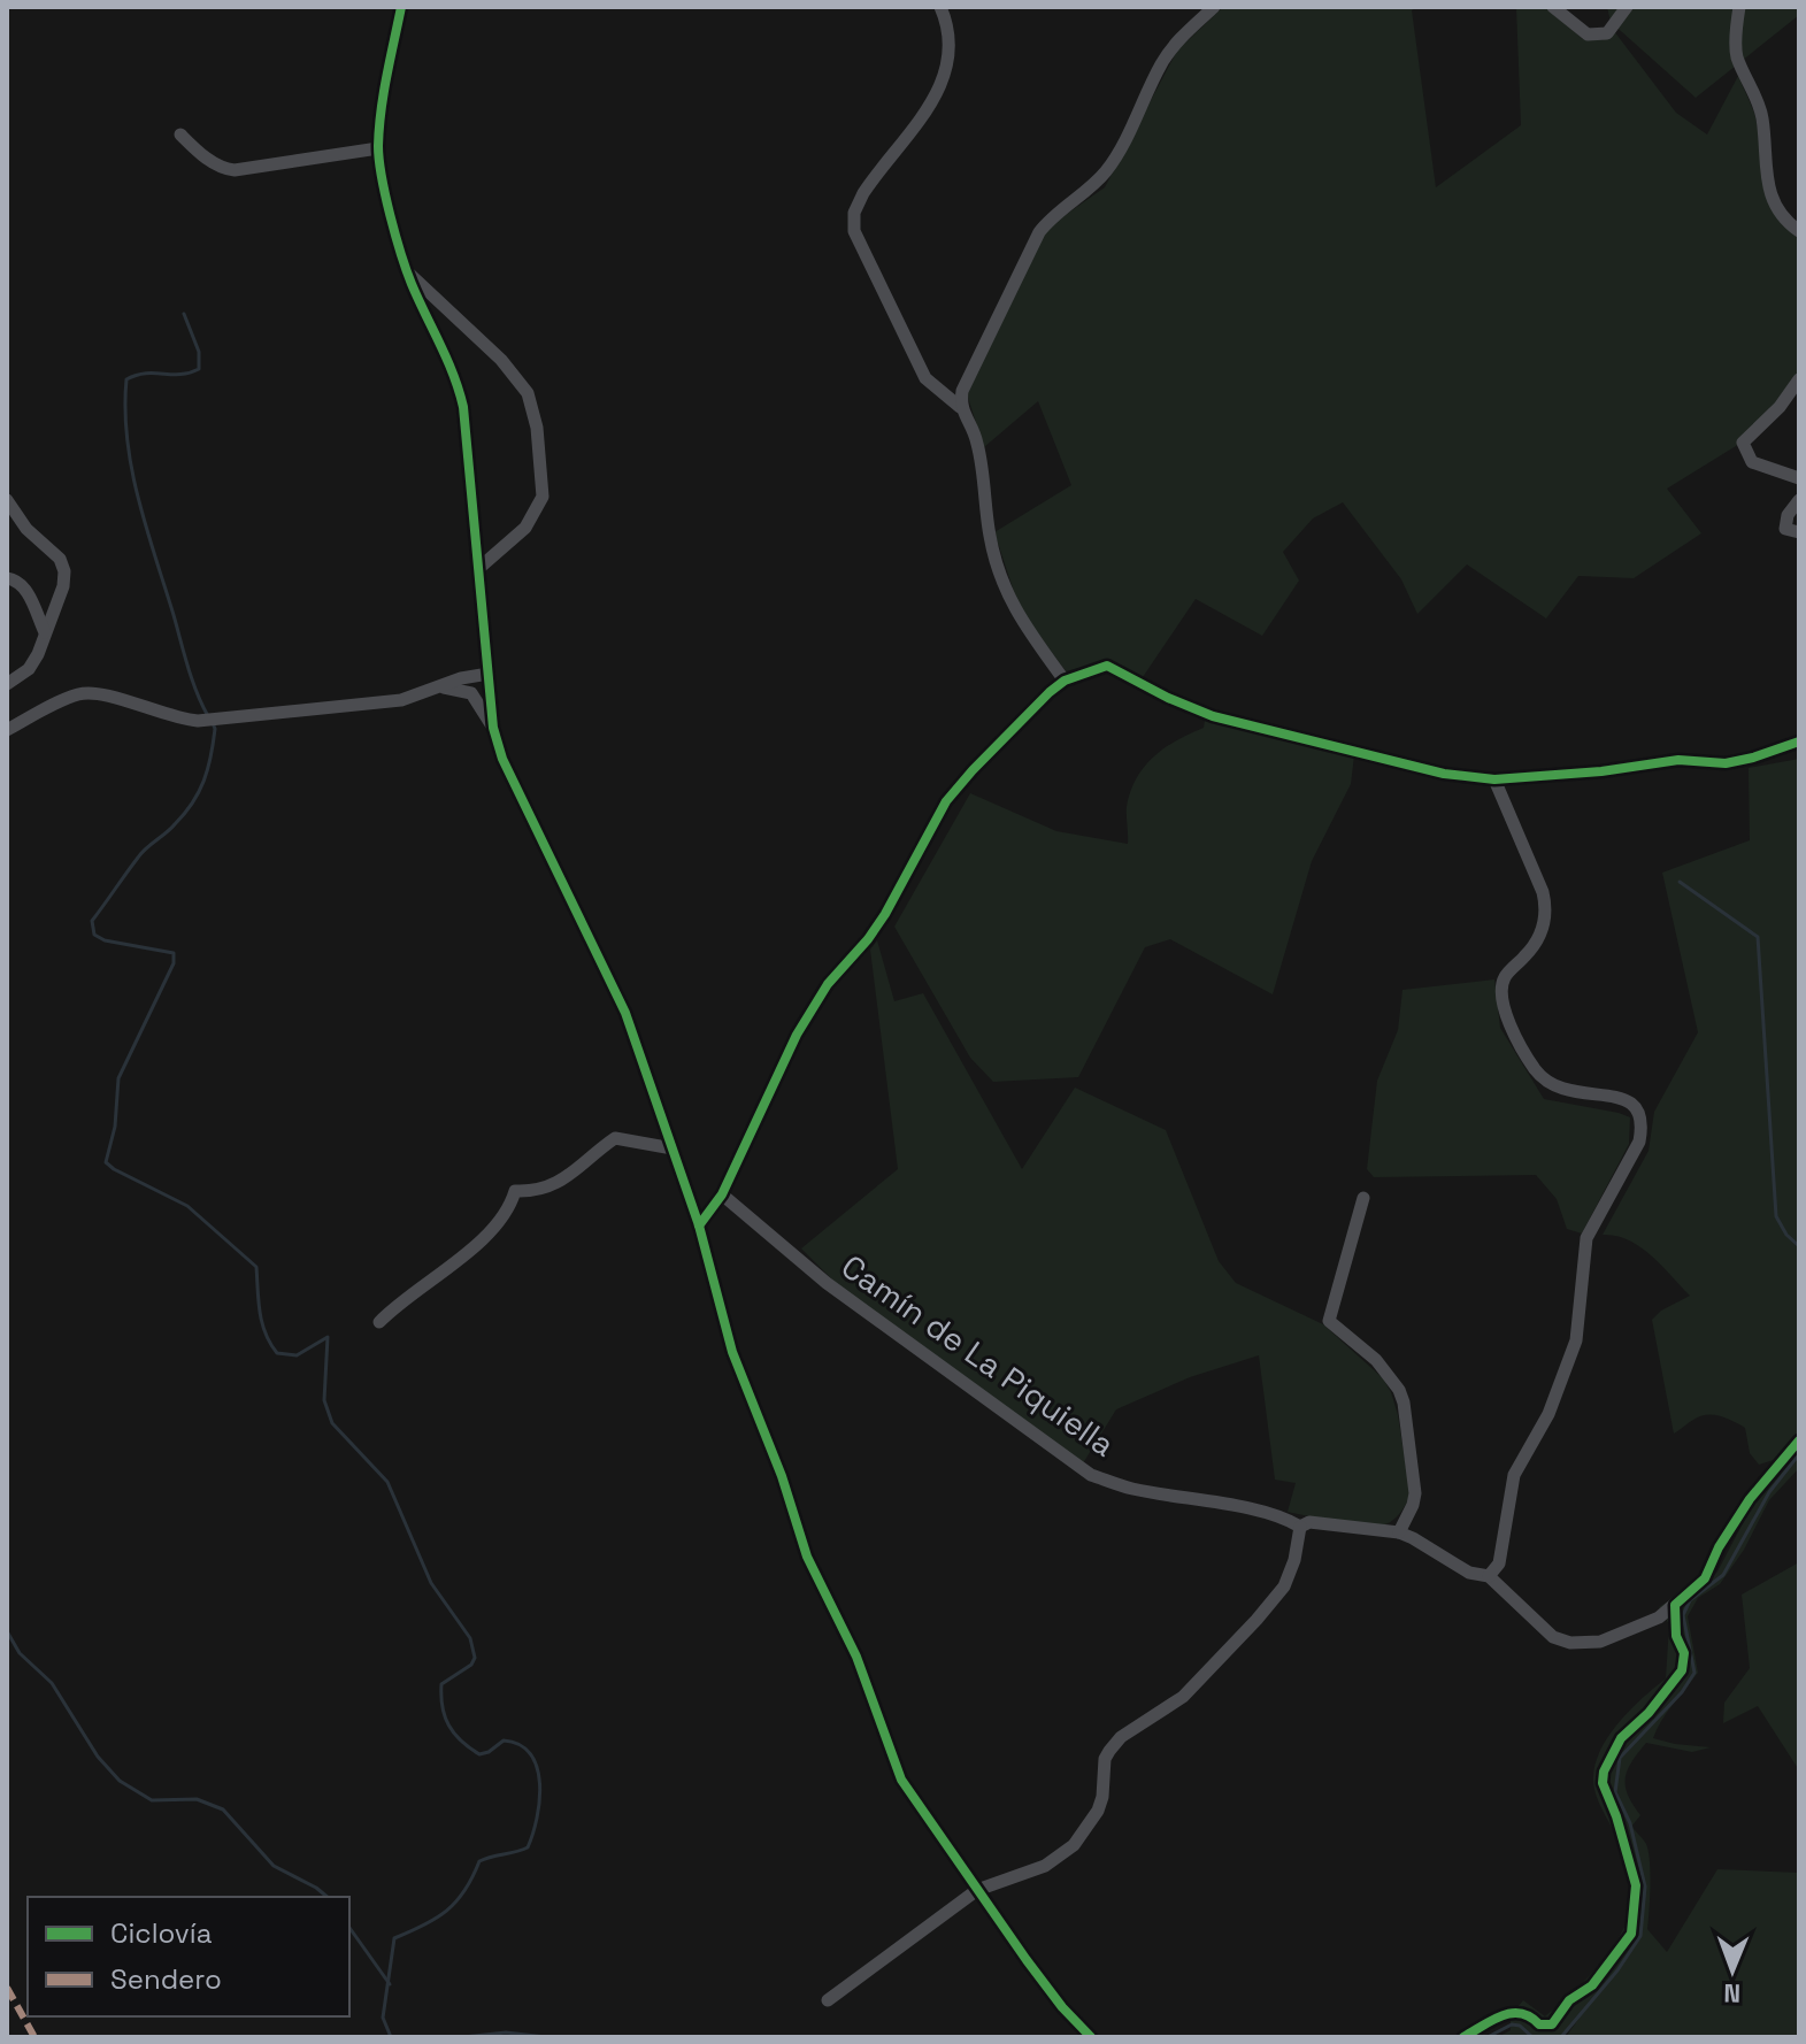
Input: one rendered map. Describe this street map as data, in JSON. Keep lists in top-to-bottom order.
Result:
{
  "streets": {
    "street": ["Camín de La Piquiella"]
  },
  "legend": ["Ciclovía", "Sendero"],
  "north": "bottom"
}
